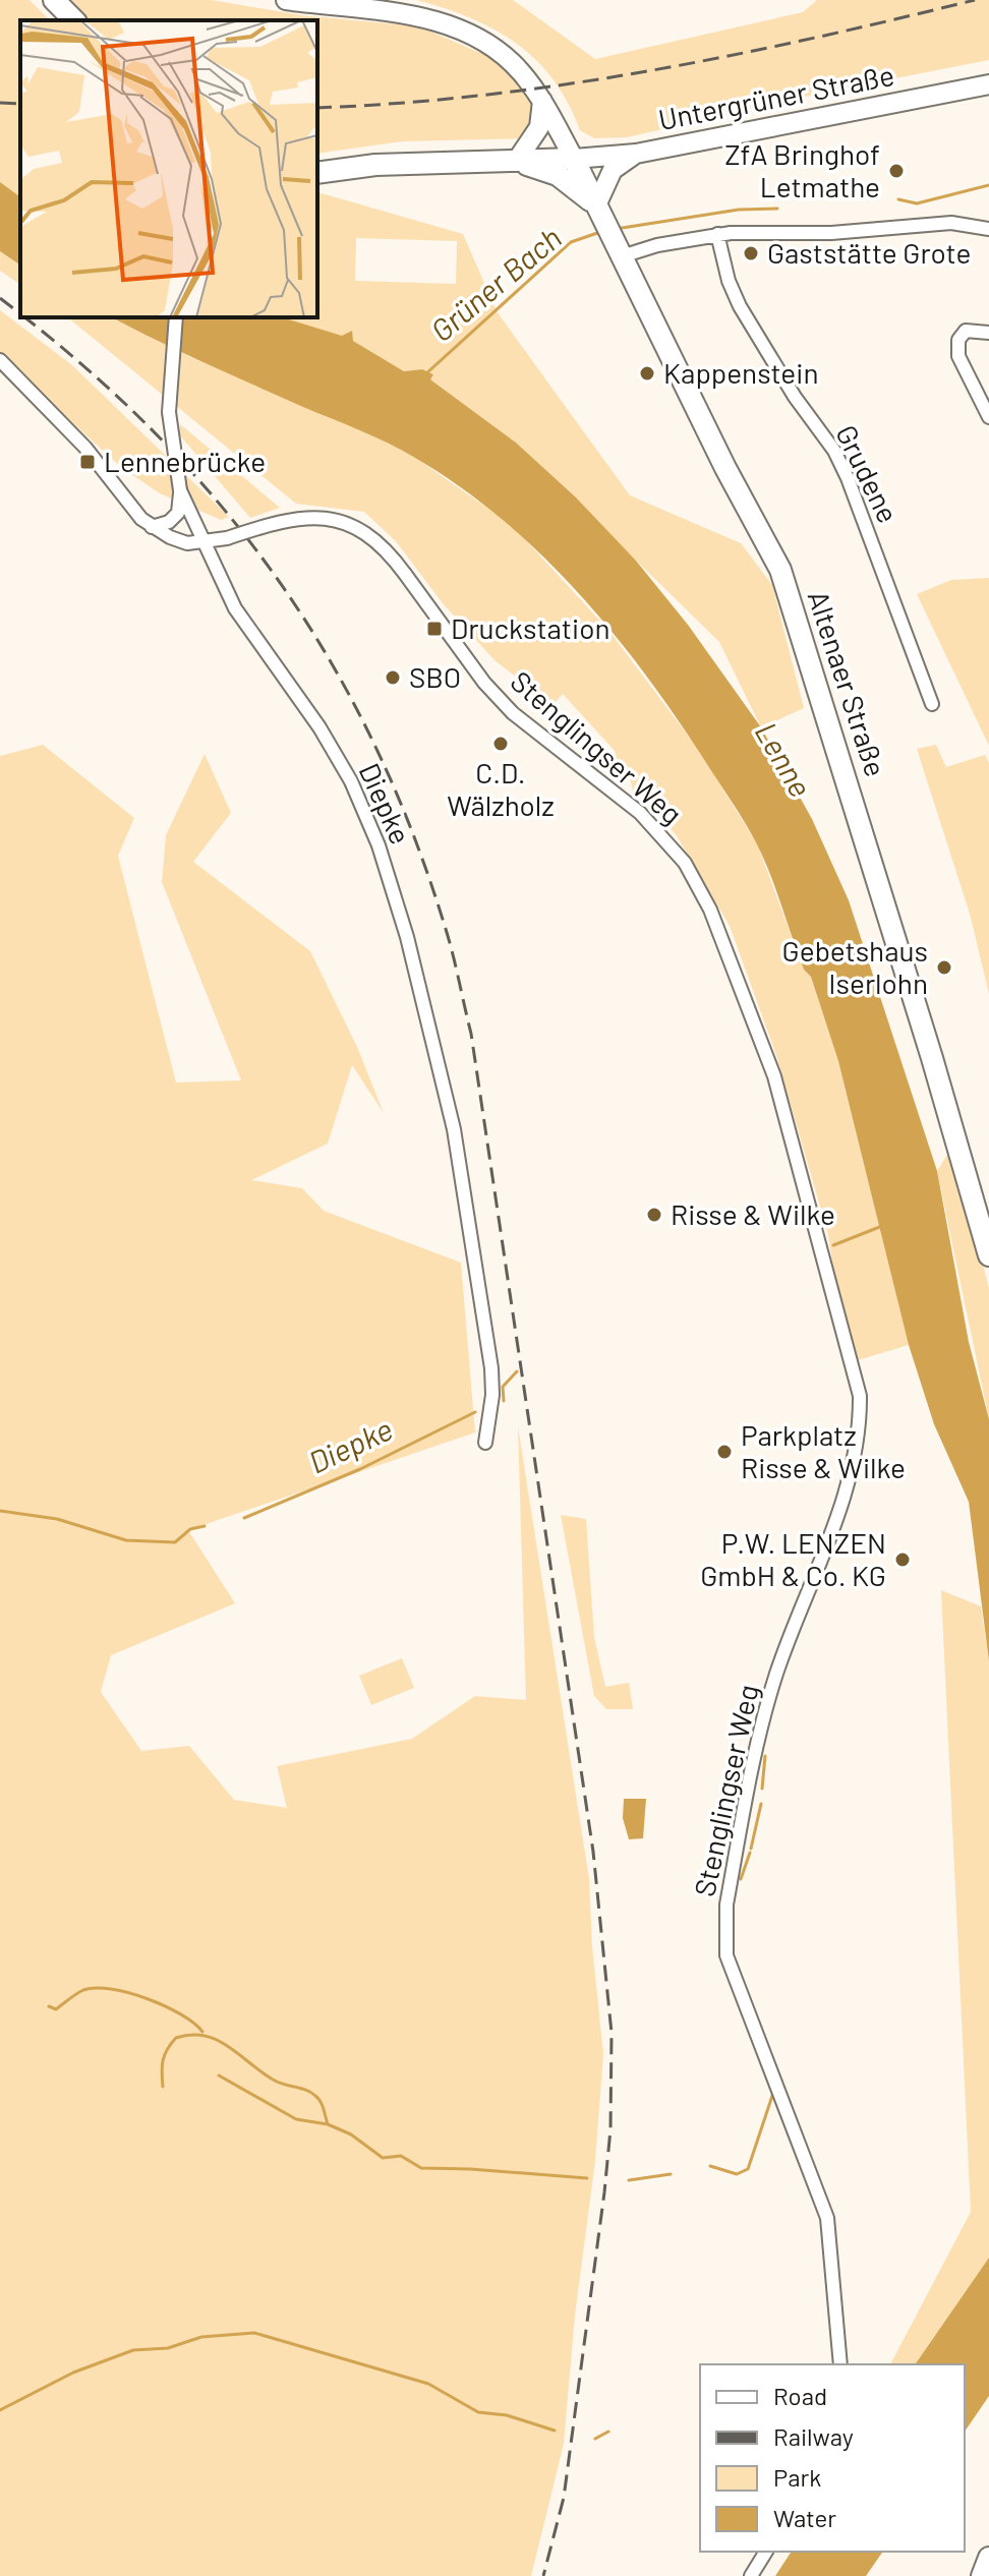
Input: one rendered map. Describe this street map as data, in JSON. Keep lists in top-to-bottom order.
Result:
{
  "streets": {
    "main road": ["Untergrüner Straße", "Altenaer Straße"],
    "street": ["Grudene", "Stenglingser Weg", "Diepke"]
  },
  "crossings": [
    ["Untergrüner Straße", "Altenaer Straße"],
    ["Stenglingser Weg", "Diepke"]
  ],
  "water": ["Grüner Bach", "Lenne", "Diepke"],
  "places": {
    "other": [
      "ZfA Bringhof Letmathe",
      "Gaststätte Grote",
      "Kappenstein",
      "SBO",
      "C.D. Wälzholz",
      "Gebetshaus Iserlohn",
      "Risse & Wilke",
      "Parkplatz Risse & Wilke",
      "P.W. LENZEN GmbH & Co. KG"
    ],
    "transit": ["Lennebrücke", "Druckstation"]
  },
  "legend": [
    "Road",
    "Railway",
    "Park",
    "Water"
  ]
}
